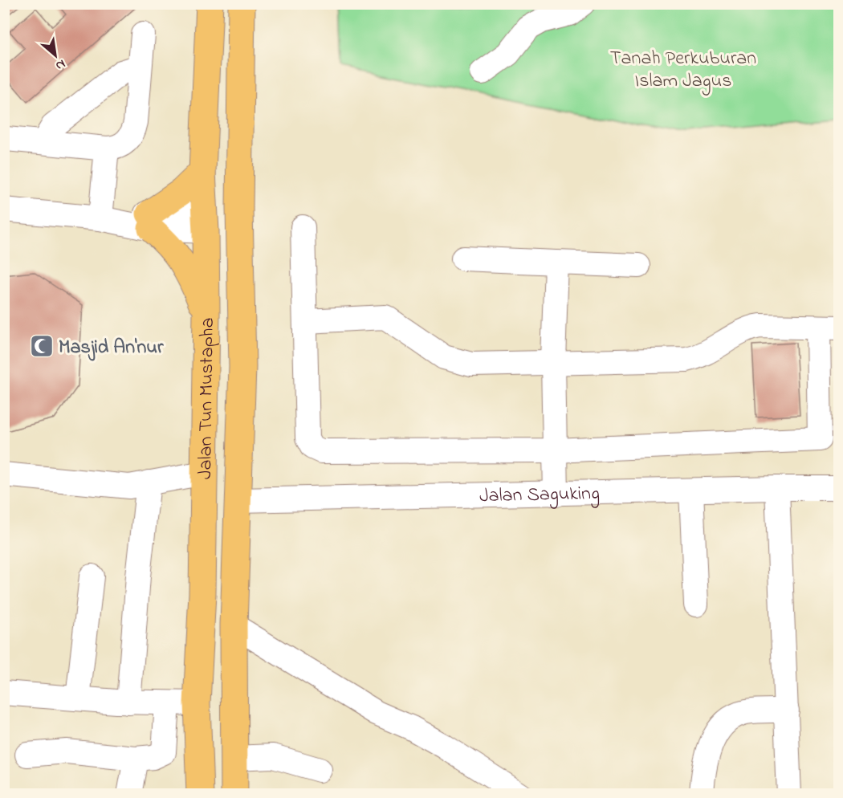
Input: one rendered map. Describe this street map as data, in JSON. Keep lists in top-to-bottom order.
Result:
{
  "streets": {
    "main road": ["Jalan Tun Mustapha"],
    "street": ["Jalan Saguking"]
  },
  "parks": ["Tanah Perkuburan Islam Jagus"],
  "places": {
    "mosque": ["Masjid An'nur"]
  },
  "north": "bottom right"
}
